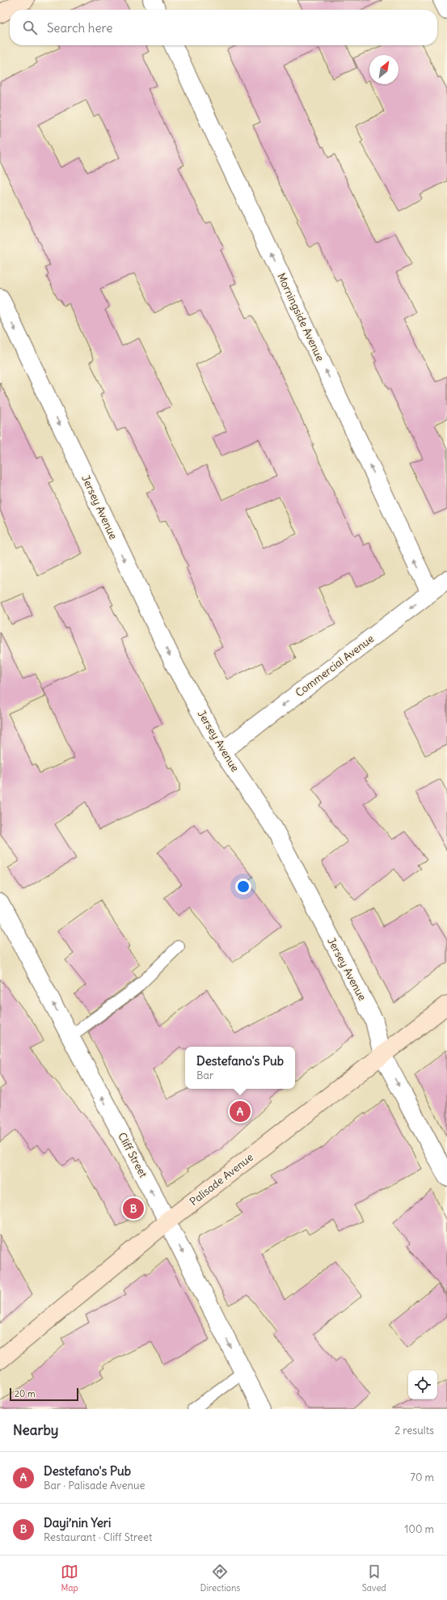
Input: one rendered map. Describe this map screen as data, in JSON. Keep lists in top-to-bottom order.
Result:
{
  "streets": {
    "main road": ["Palisade Avenue"],
    "street": [
      "Morningside Avenue",
      "Jersey Avenue",
      "Commercial Avenue",
      "Cliff Street"
    ]
  },
  "crossings": [
    ["Morningside Avenue", "Commercial Avenue"],
    ["Jersey Avenue", "Commercial Avenue"],
    ["Jersey Avenue", "Palisade Avenue"],
    ["Cliff Street", "Palisade Avenue"]
  ],
  "one_way": ["Morningside Avenue", "Jersey Avenue", "Commercial Avenue"],
  "scale_bar": "20 m",
  "north": "top right",
  "page": {
    "search": "Search here",
    "popup": ["Destefano's Pub", "Bar"],
    "pins": ["A", "B"],
    "scale": "20 m",
    "heading": ["Nearby", "2 results"],
    "list": [
      {
        "mark": "A",
        "name": "Destefano's Pub",
        "note": "Bar · Palisade Avenue",
        "value": "70 m"
      },
      {
        "mark": "B",
        "name": "Dayi’nin Yeri",
        "note": "Restaurant · Cliff Street",
        "value": "100 m"
      }
    ],
    "nav": ["Map", "Directions", "Saved"]
  }
}
